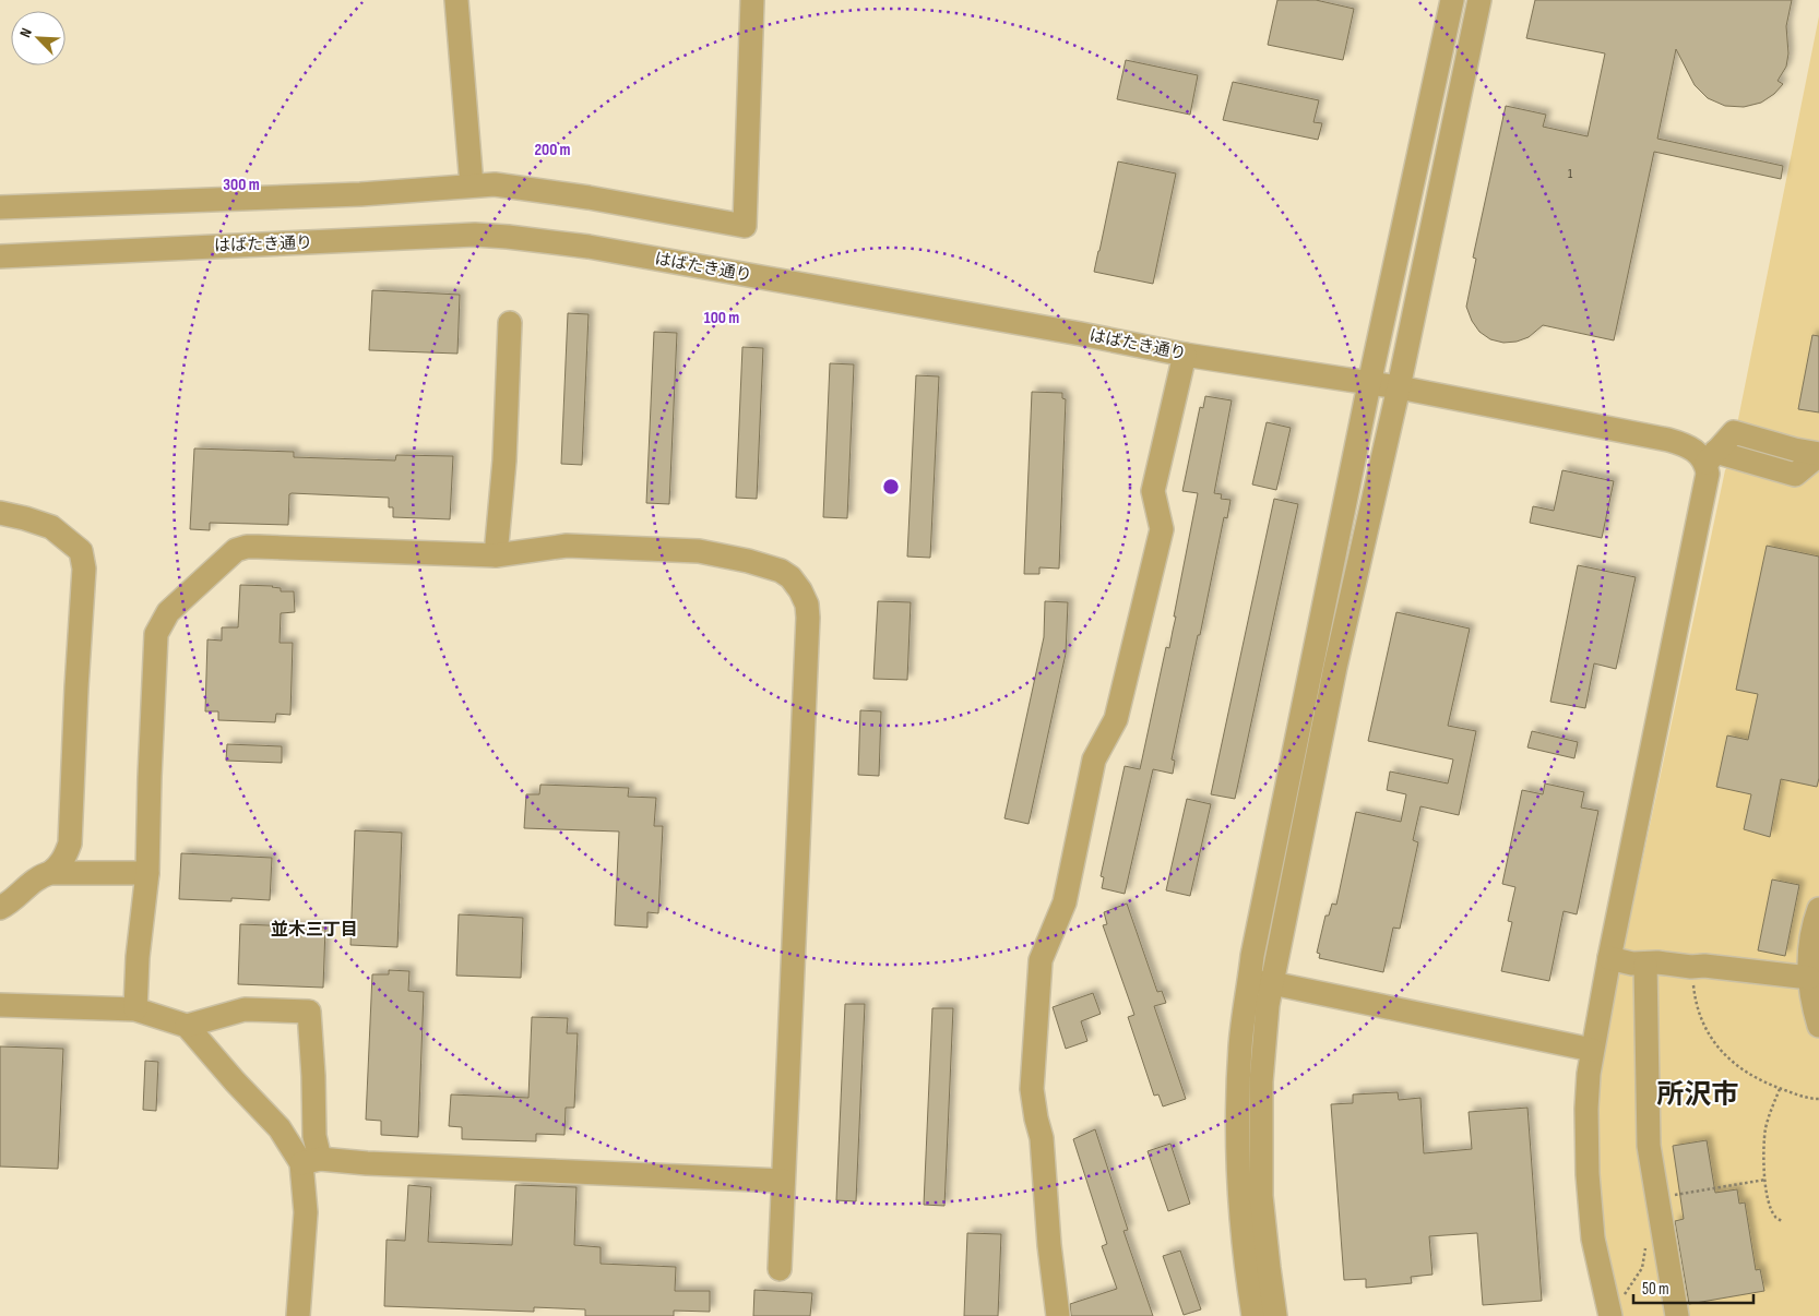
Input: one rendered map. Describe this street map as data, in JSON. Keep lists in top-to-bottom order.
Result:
{
  "streets": {
    "street": ["はばたき通り"]
  },
  "districts": ["並木三丁目", "所沢市"],
  "house_numbers": ["1"],
  "scale_bar": "50 m",
  "north": "top left",
  "rings": ["200 m", "300 m", "100 m"]
}
